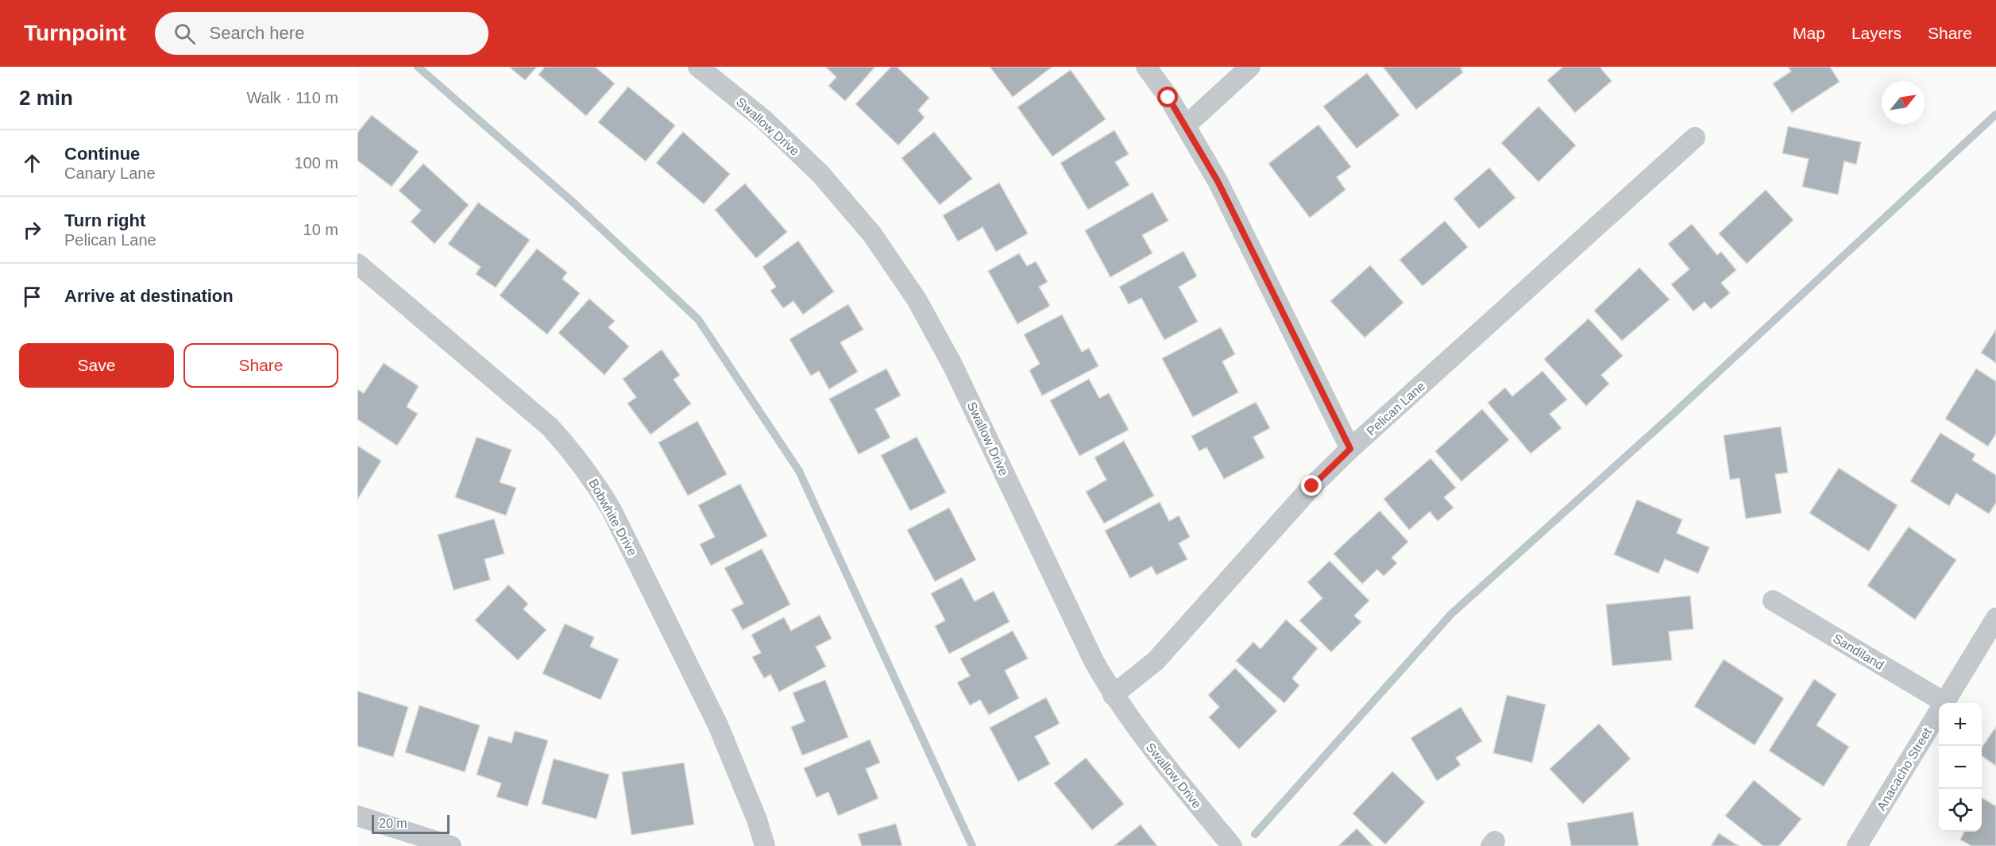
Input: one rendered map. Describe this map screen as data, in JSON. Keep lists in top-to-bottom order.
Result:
{
  "streets": {
    "street": [
      "Swallow Drive",
      "Pelican Lane",
      "Bobwhite Drive",
      "Sandiland",
      "Anacacho Street"
    ]
  },
  "crossings": [
    ["Swallow Drive", "Pelican Lane"],
    ["Sandiland", "Anacacho Street"]
  ],
  "scale_bar": "20 m",
  "north": "top right",
  "page": {
    "header": "Turnpoint",
    "search": "Search here",
    "nav": ["Map", "Layers", "Share"],
    "heading": ["2 min", "Walk · 110 m"],
    "list": [
      ["Continue", "Canary Lane", "100 m"],
      ["Turn right", "Pelican Lane", "10 m"],
      "Arrive at destination"
    ],
    "buttons": ["Save", "Share"],
    "map_buttons": ["+", "−"],
    "scale": "20 m"
  }
}
